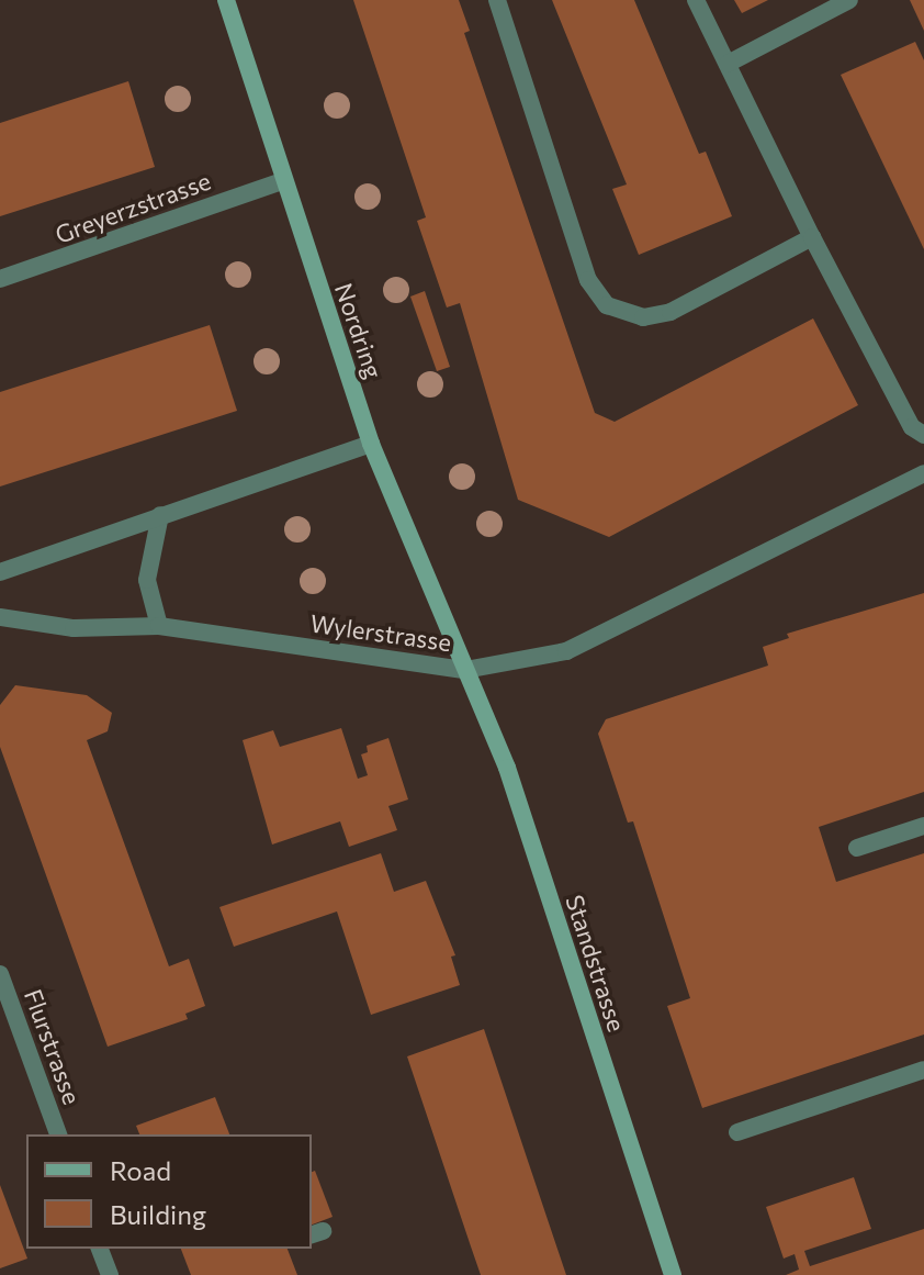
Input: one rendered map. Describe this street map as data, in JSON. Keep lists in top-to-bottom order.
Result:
{
  "streets": {
    "main road": ["Nordring", "Standstrasse"],
    "street": ["Greyerzstrasse", "Wylerstrasse", "Flurstrasse"]
  },
  "crossings": [
    ["Greyerzstrasse", "Nordring"],
    ["Nordring", "Wylerstrasse"],
    ["Nordring", "Standstrasse"],
    ["Wylerstrasse", "Standstrasse"]
  ],
  "legend": ["Road", "Building"]
}
